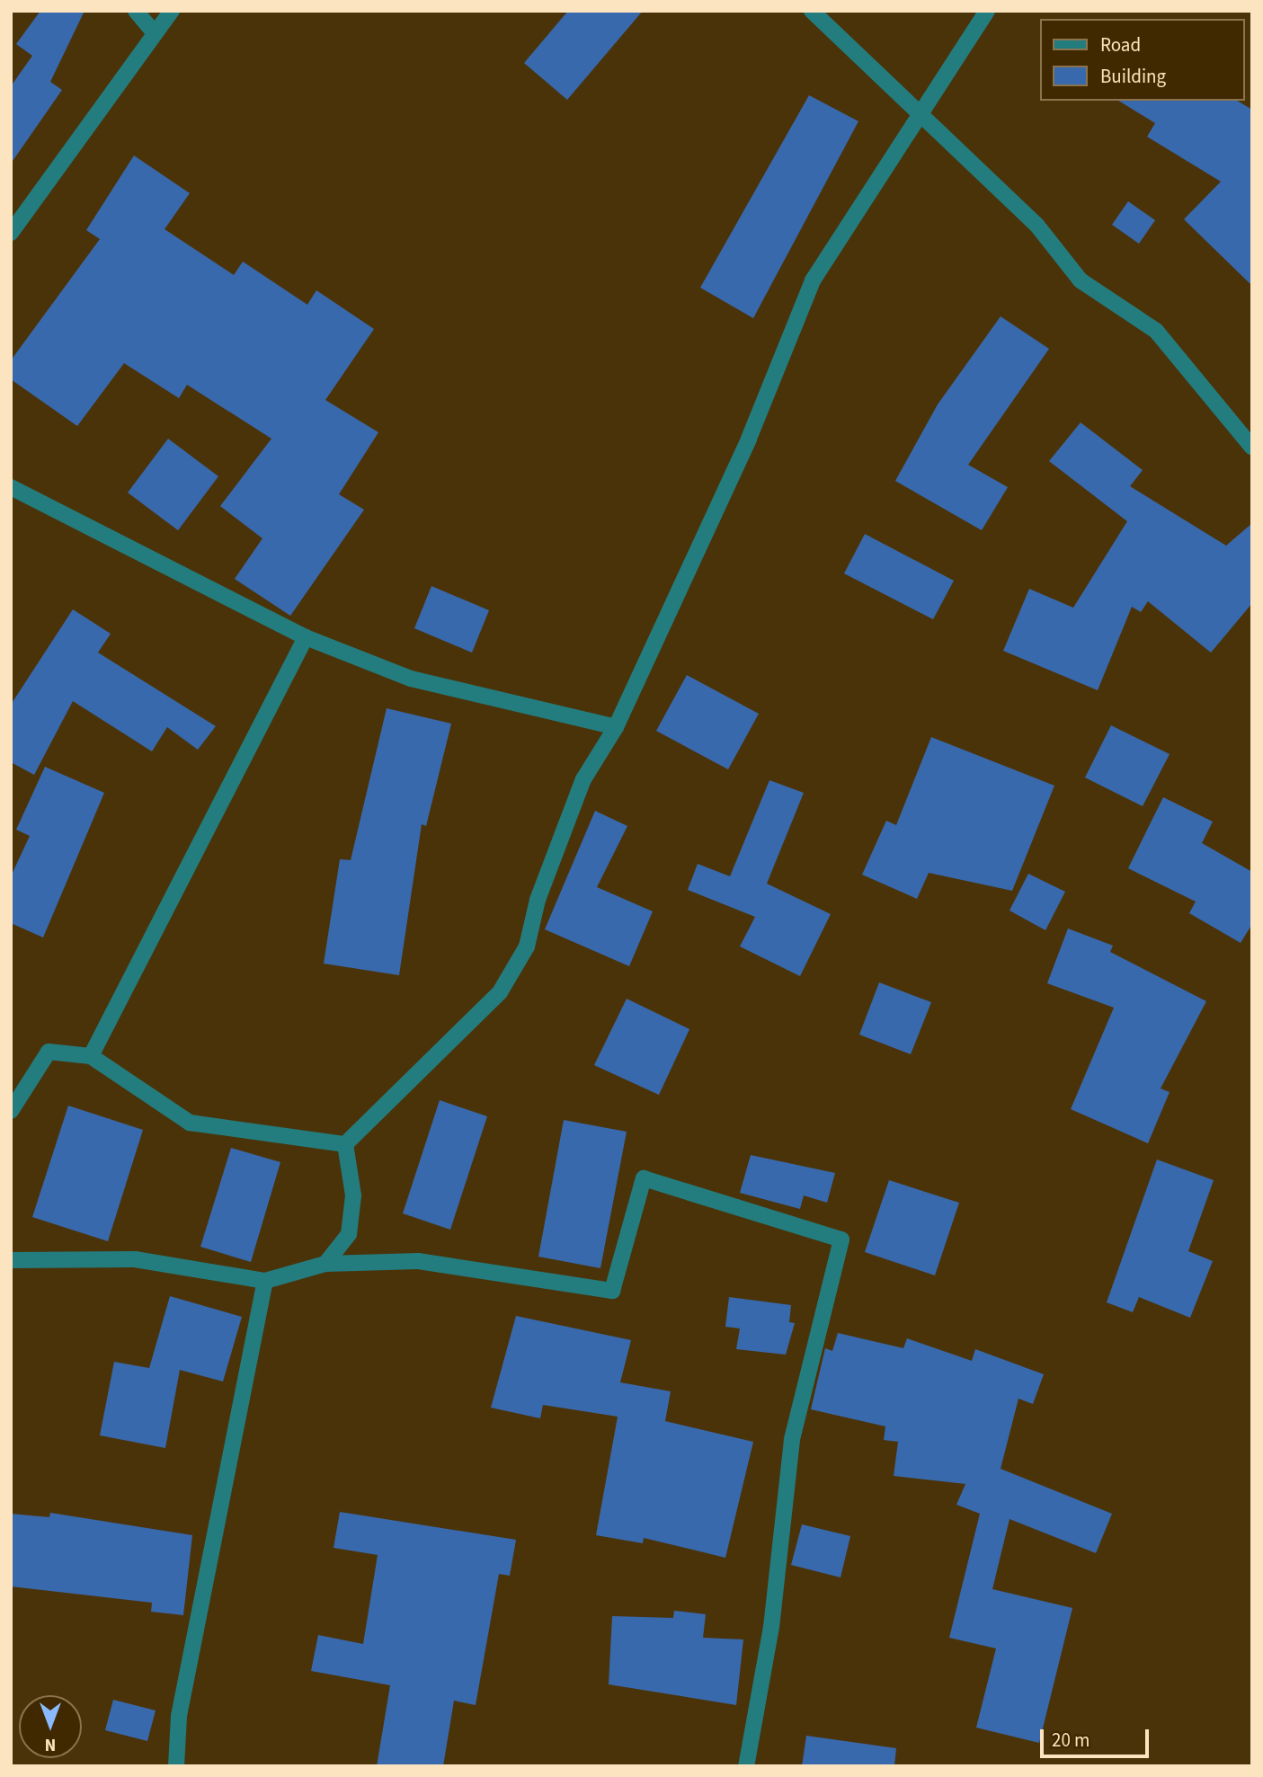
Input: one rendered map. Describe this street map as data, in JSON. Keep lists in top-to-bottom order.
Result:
{
  "legend": ["Road", "Building"],
  "scale_bar": "20 m",
  "north": "bottom"
}
